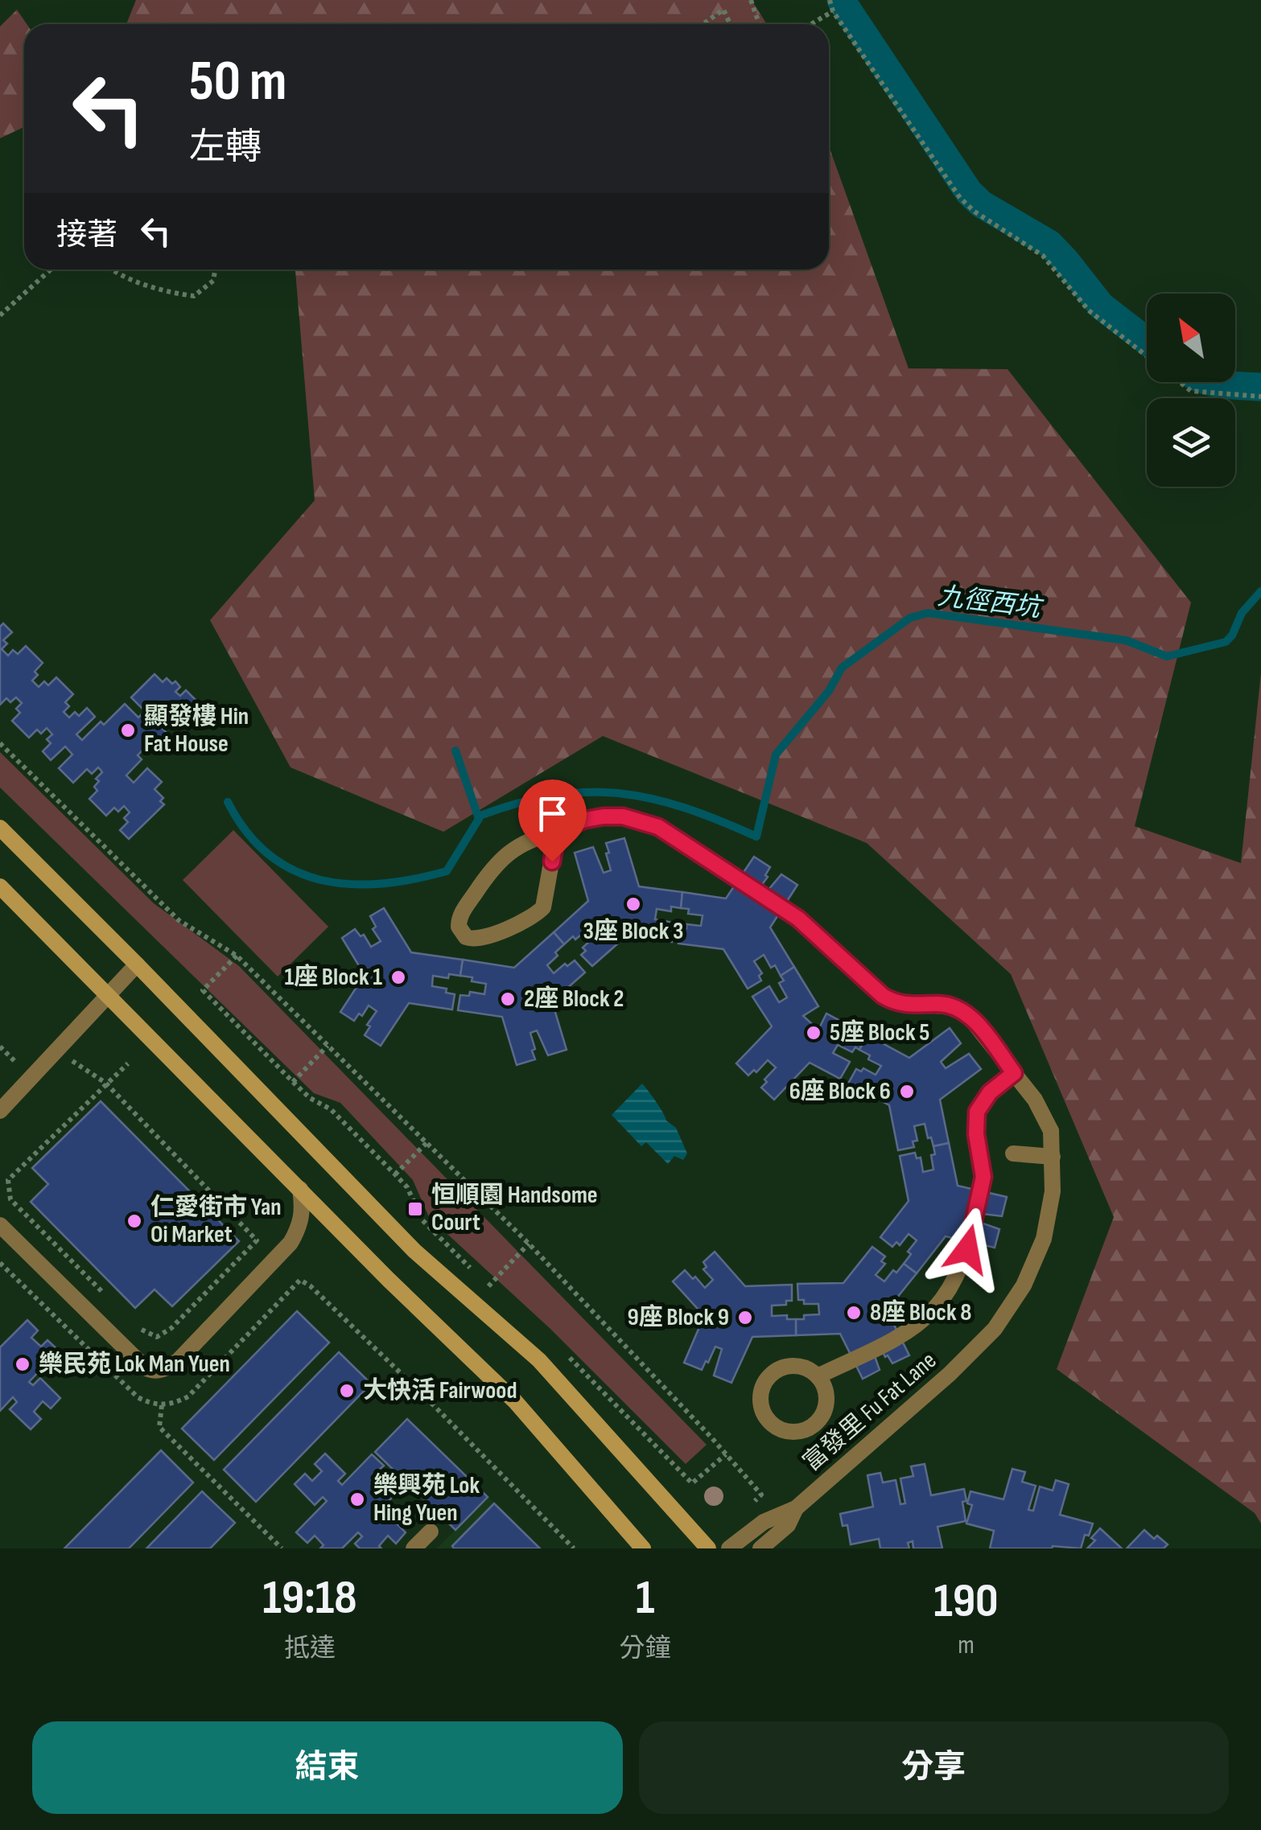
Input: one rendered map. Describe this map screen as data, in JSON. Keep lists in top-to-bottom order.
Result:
{
  "streets": {
    "street": ["富發里 Fu Fat Lane"]
  },
  "water": ["九徑西坑"],
  "places": {
    "other": [
      "顯發樓 Hin Fat House",
      "3座 Block 3",
      "1座 Block 1",
      "2座 Block 2",
      "5座 Block 5",
      "6座 Block 6",
      "仁愛街市 Yan Oi Market",
      "8座 Block 8",
      "9座 Block 9",
      "樂民苑 Lok Man Yuen",
      "大快活 Fairwood",
      "樂興苑 Lok Hing Yuen"
    ],
    "transit": ["恒順園 Handsome Court"]
  },
  "north": "top left",
  "page": {
    "turn": ["50 m", "左轉"],
    "then": "接著",
    "eta": [
      "19:18",
      "抵達",
      "1",
      "分鐘",
      "190",
      "m"
    ],
    "buttons": ["結束", "分享"]
  }
}
